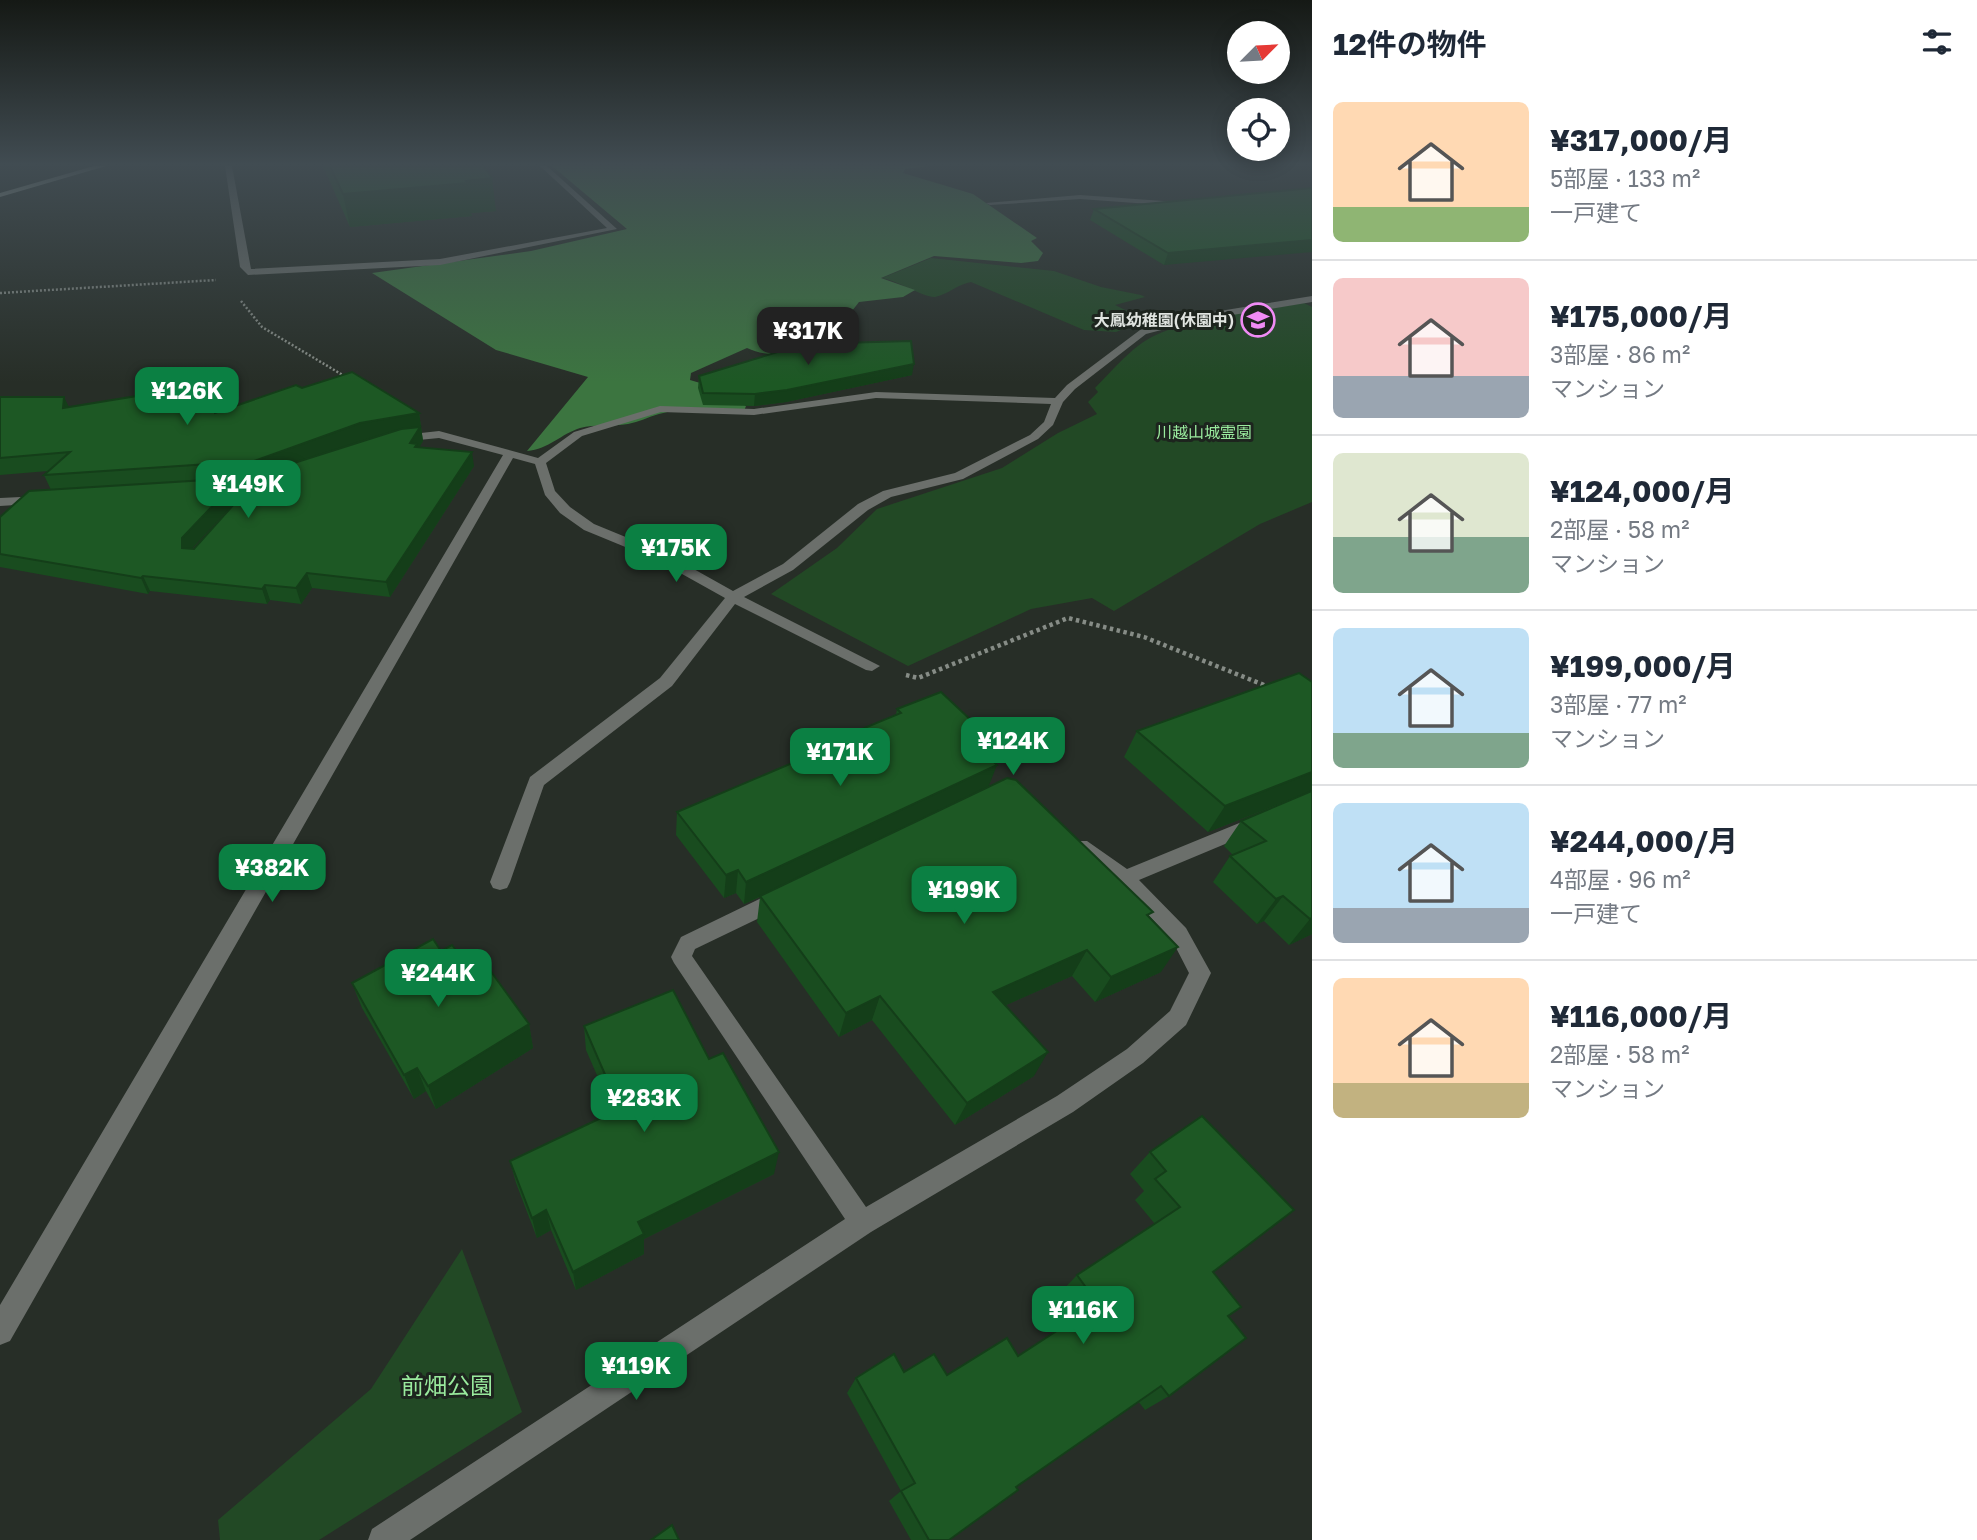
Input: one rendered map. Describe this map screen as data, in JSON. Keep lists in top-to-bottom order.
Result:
{
  "parks": ["川越山城霊園", "前畑公園"],
  "places": {
    "school or university": ["大鳳幼稚園(休園中)"]
  },
  "north": "top right",
  "page": {
    "heading": "12件の物件",
    "list": [
      {
        "name": "¥317,000/月",
        "note": "5部屋 · 133 m² · 一戸建て"
      },
      {
        "name": "¥175,000/月",
        "note": "3部屋 · 86 m² · マンション"
      },
      {
        "name": "¥124,000/月",
        "note": "2部屋 · 58 m² · マンション"
      },
      {
        "name": "¥199,000/月",
        "note": "3部屋 · 77 m² · マンション"
      },
      {
        "name": "¥244,000/月",
        "note": "4部屋 · 96 m² · 一戸建て"
      },
      {
        "name": "¥116,000/月",
        "note": "2部屋 · 58 m² · マンション"
      }
    ],
    "price": [
      "¥317K",
      "¥126K",
      "¥149K",
      "¥175K",
      "¥124K",
      "¥171K",
      "¥382K",
      "¥199K",
      "¥244K",
      "¥283K",
      "¥116K",
      "¥119K"
    ]
  }
}
